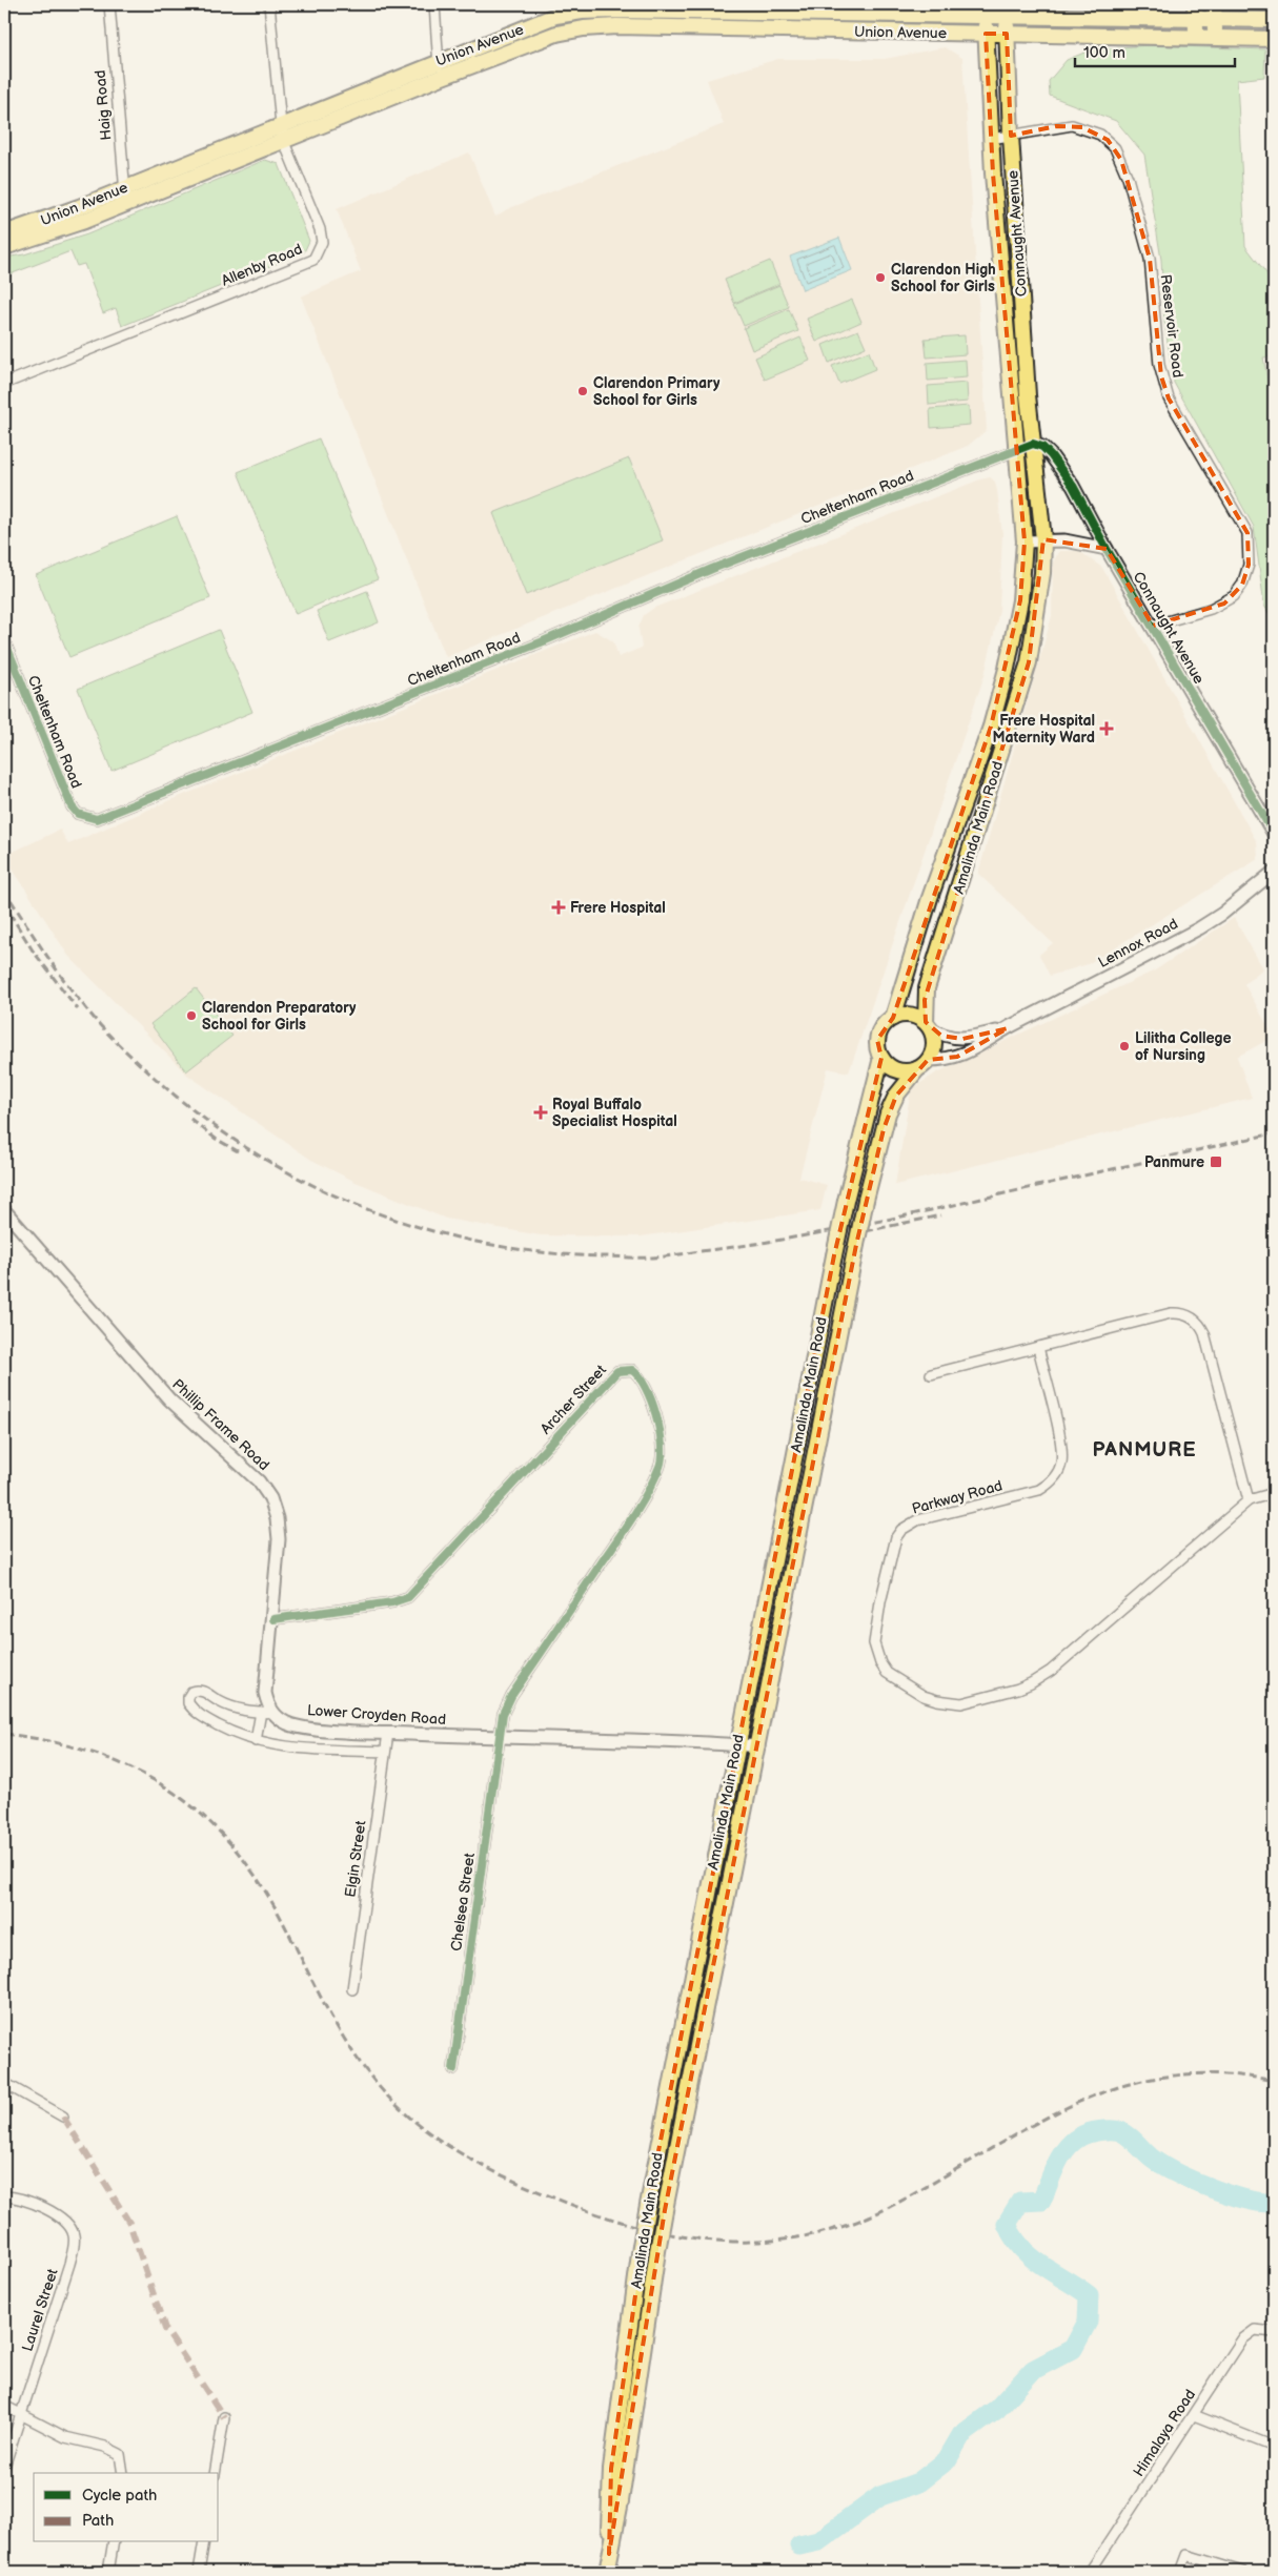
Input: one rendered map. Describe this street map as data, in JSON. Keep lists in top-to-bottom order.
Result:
{
  "streets": {
    "main road": ["Union Avenue", "Connaught Avenue", "Amalinda Main Road"],
    "street": [
      "Haig Road",
      "Allenby Road",
      "Reservoir Road",
      "Cheltenham Road",
      "Lennox Road",
      "Archer Street",
      "Phillip Frame Road",
      "Parkway Road",
      "Lower Croyden Road",
      "Elgin Street",
      "Chelsea Street",
      "Laurel Street",
      "Himalaya Road"
    ]
  },
  "crossings": [
    ["Union Avenue", "Haig Road"],
    ["Union Avenue", "Connaught Avenue"],
    ["Union Avenue", "Allenby Road"],
    ["Connaught Avenue", "Reservoir Road"],
    ["Connaught Avenue", "Cheltenham Road"],
    ["Connaught Avenue", "Amalinda Main Road"],
    ["Cheltenham Road", "Amalinda Main Road"],
    ["Amalinda Main Road", "Lennox Road"],
    ["Amalinda Main Road", "Lower Croyden Road"],
    ["Archer Street", "Phillip Frame Road"],
    ["Archer Street", "Lower Croyden Road"],
    ["Archer Street", "Chelsea Street"],
    ["Phillip Frame Road", "Lower Croyden Road"],
    ["Lower Croyden Road", "Elgin Street"],
    ["Lower Croyden Road", "Chelsea Street"]
  ],
  "districts": ["PANMURE"],
  "places": {
    "other": [
      "Clarendon High School for Girls",
      "Clarendon Primary School for Girls",
      "Clarendon Preparatory School for Girls",
      "Lilitha College of Nursing"
    ],
    "health": ["Frere Hospital Maternity Ward", "Frere Hospital", "Royal Buffalo Specialist Hospital"],
    "transit": ["Panmure"]
  },
  "legend": ["Cycle path", "Path"],
  "scale_bar": "100 m"
}
